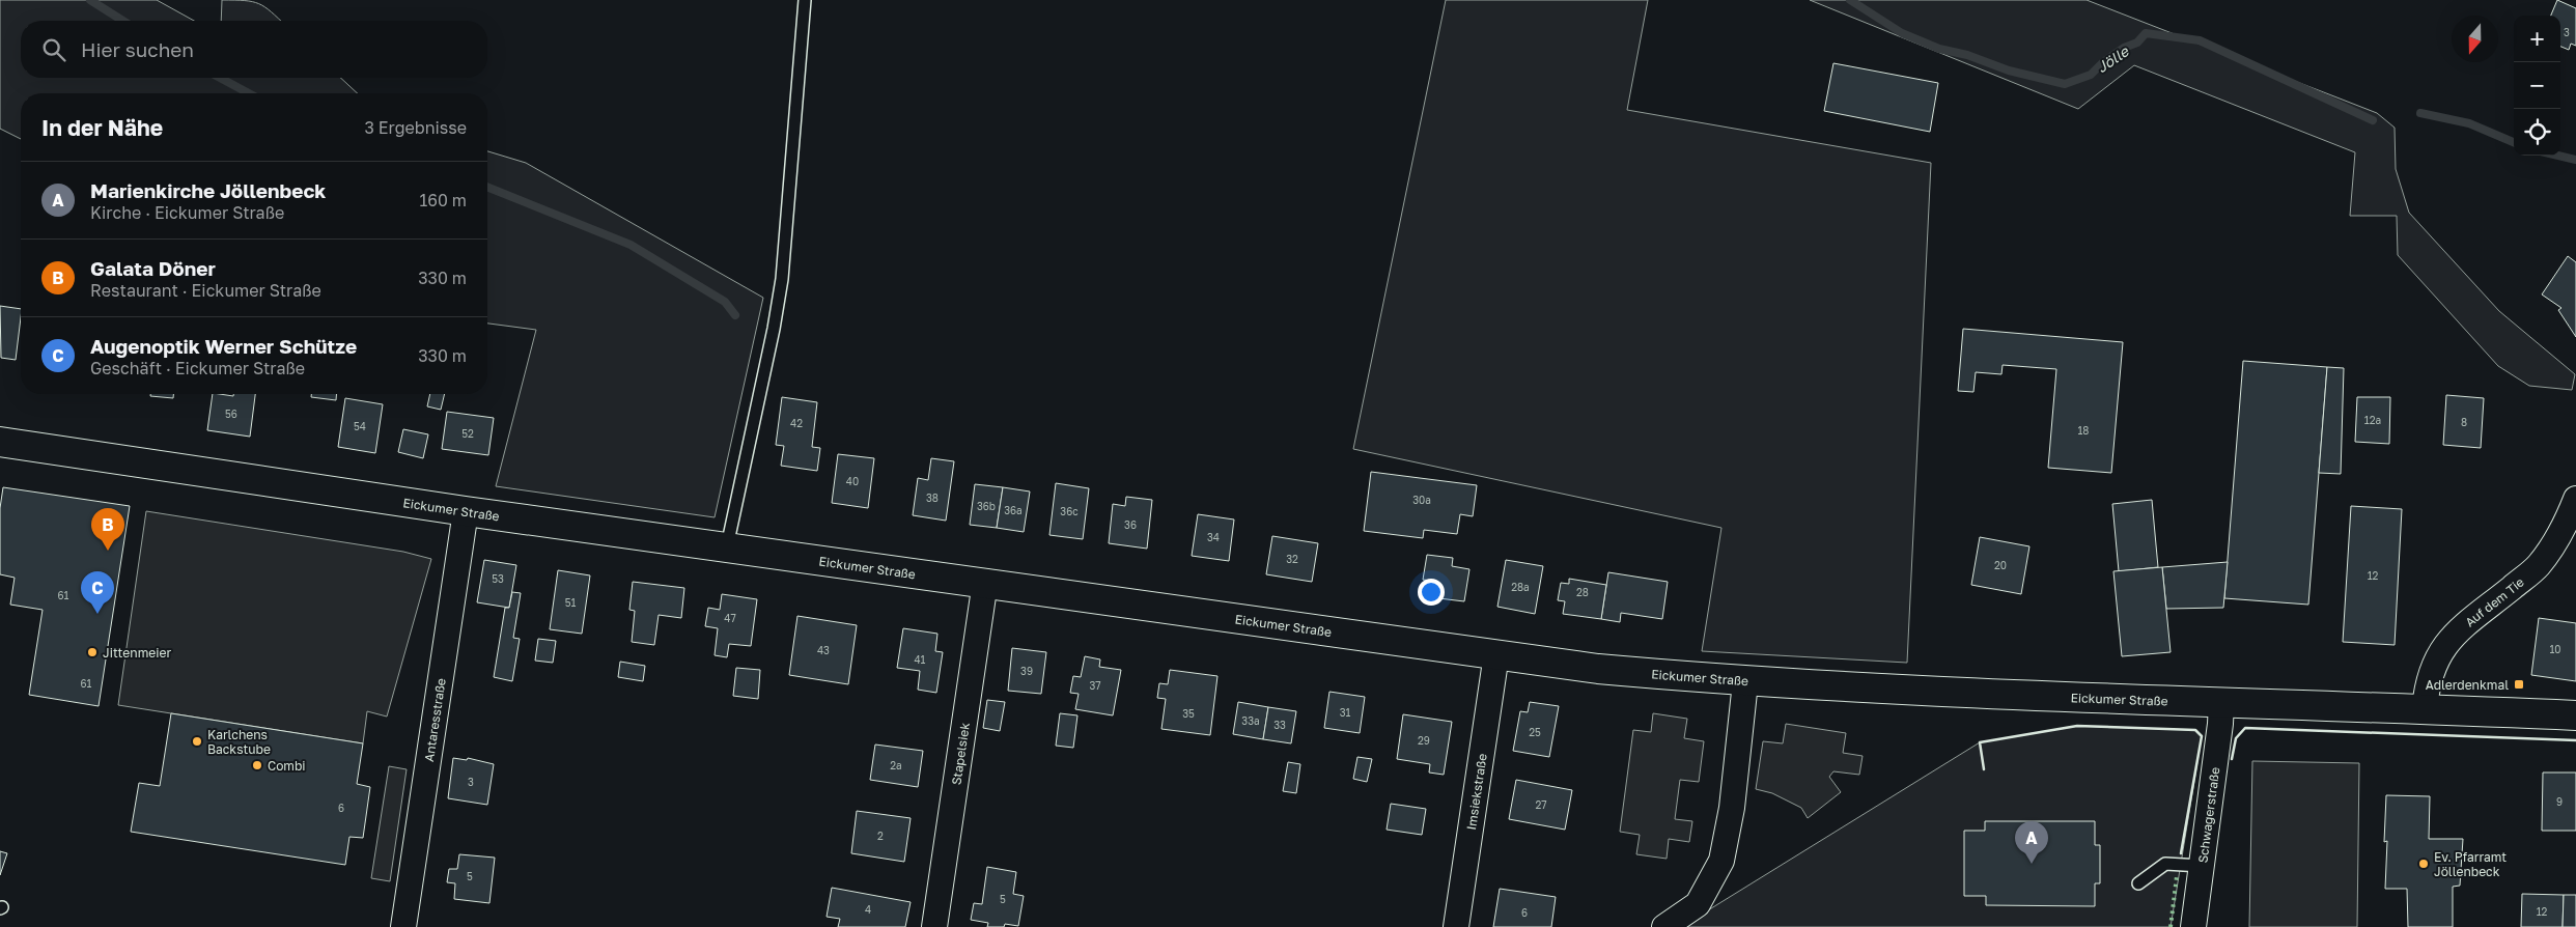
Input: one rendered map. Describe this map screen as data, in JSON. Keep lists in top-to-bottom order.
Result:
{
  "streets": {
    "main road": ["Eickumer Straße"],
    "street": [
      "Auf dem Tie",
      "Antaresstraße",
      "Stapelsiek",
      "Imsiekstraße",
      "Schwagerstraße"
    ]
  },
  "crossings": [
    ["Eickumer Straße", "Auf dem Tie"],
    ["Eickumer Straße", "Antaresstraße"],
    ["Eickumer Straße", "Stapelsiek"],
    ["Eickumer Straße", "Imsiekstraße"],
    ["Eickumer Straße", "Schwagerstraße"]
  ],
  "water": ["Jölle"],
  "places": {
    "other": [
      "Jittenmeier",
      "Karlchens Backstube",
      "Combi",
      "Ev. Pfarramt Jöllenbeck"
    ],
    "transit": ["Adlerdenkmal"]
  },
  "house_numbers": [
    "3",
    "56",
    "12a",
    "8",
    "42",
    "54",
    "18",
    "52",
    "40",
    "38",
    "30a",
    "36b",
    "36a",
    "36c",
    "36",
    "34",
    "32",
    "20",
    "12",
    "53",
    "28a",
    "28",
    "61",
    "51",
    "47",
    "10",
    "43",
    "41",
    "39",
    "61",
    "37",
    "31",
    "35",
    "33a",
    "33",
    "25",
    "29",
    "2a",
    "3",
    "9",
    "27",
    "6",
    "2",
    "5",
    "5",
    "4",
    "12",
    "6"
  ],
  "north": "bottom",
  "page": {
    "map_buttons": ["+", "−"],
    "search": "Hier suchen",
    "heading": ["In der Nähe", "3 Ergebnisse"],
    "list": [
      {
        "mark": "A",
        "name": "Marienkirche Jöllenbeck",
        "note": "Kirche · Eickumer Straße",
        "value": "160 m"
      },
      {
        "mark": "B",
        "name": "Galata Döner",
        "note": "Restaurant · Eickumer Straße",
        "value": "330 m"
      },
      {
        "mark": "C",
        "name": "Augenoptik Werner Schütze",
        "note": "Geschäft · Eickumer Straße",
        "value": "330 m"
      }
    ],
    "pins": ["B", "C", "A"]
  }
}
